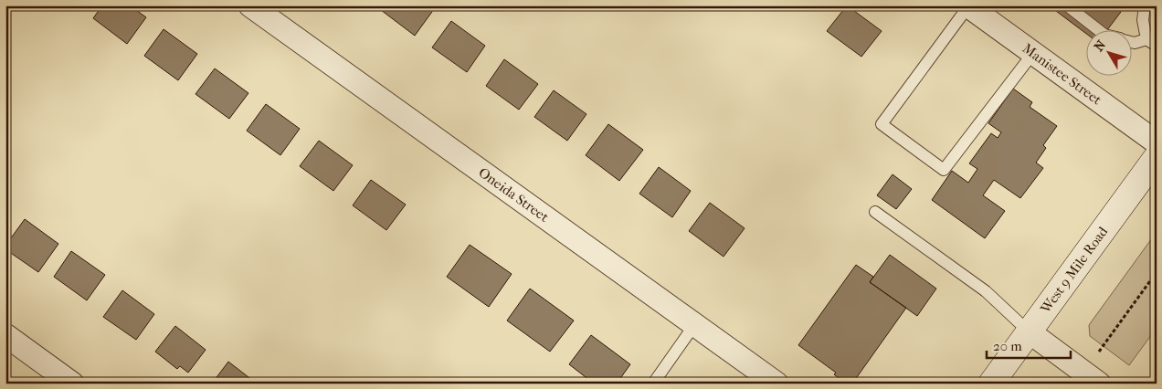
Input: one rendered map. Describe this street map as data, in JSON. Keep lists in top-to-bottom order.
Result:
{
  "streets": {
    "main road": ["West 9 Mile Road"],
    "street": ["Manistee Street", "Oneida Street"]
  },
  "scale_bar": "20 m",
  "north": "top left"
}
